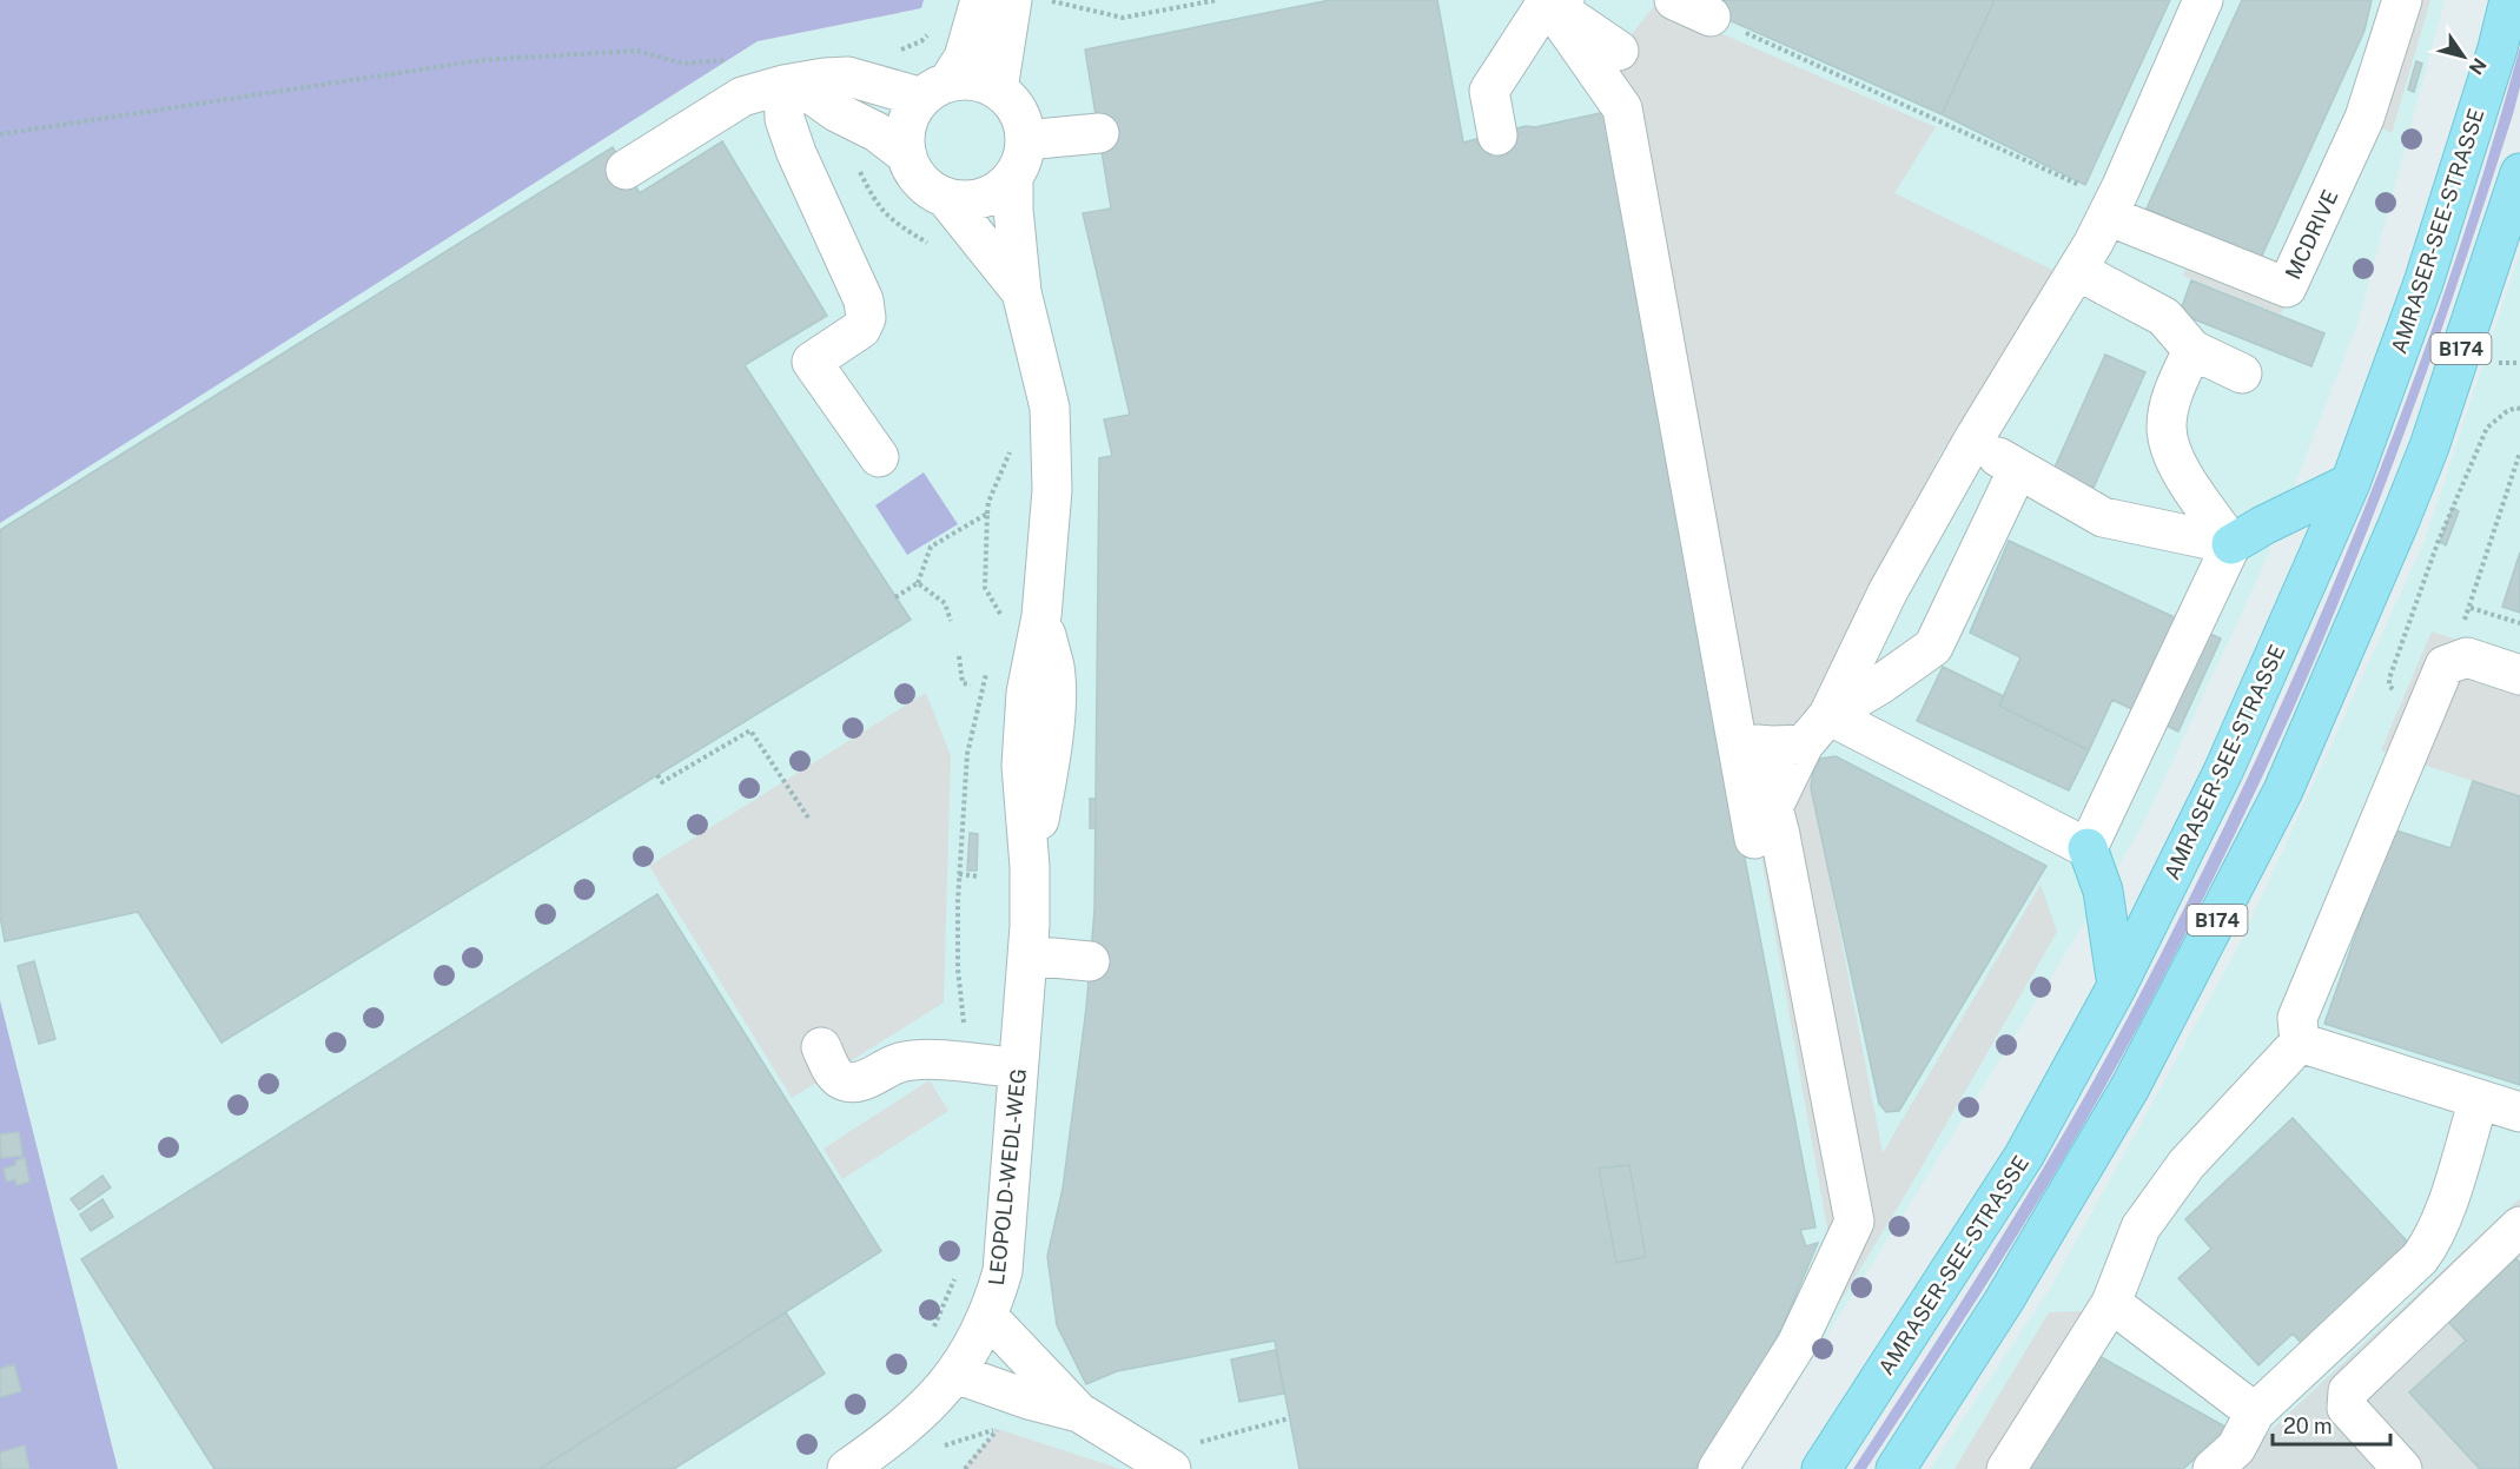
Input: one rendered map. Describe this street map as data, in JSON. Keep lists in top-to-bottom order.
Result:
{
  "streets": {
    "main road": ["AMRASER-SEE-STRASSE", "B174"],
    "street": ["MCDRIVE", "LEOPOLD-WEDL-WEG"]
  },
  "scale_bar": "20 m",
  "north": "bottom right"
}
